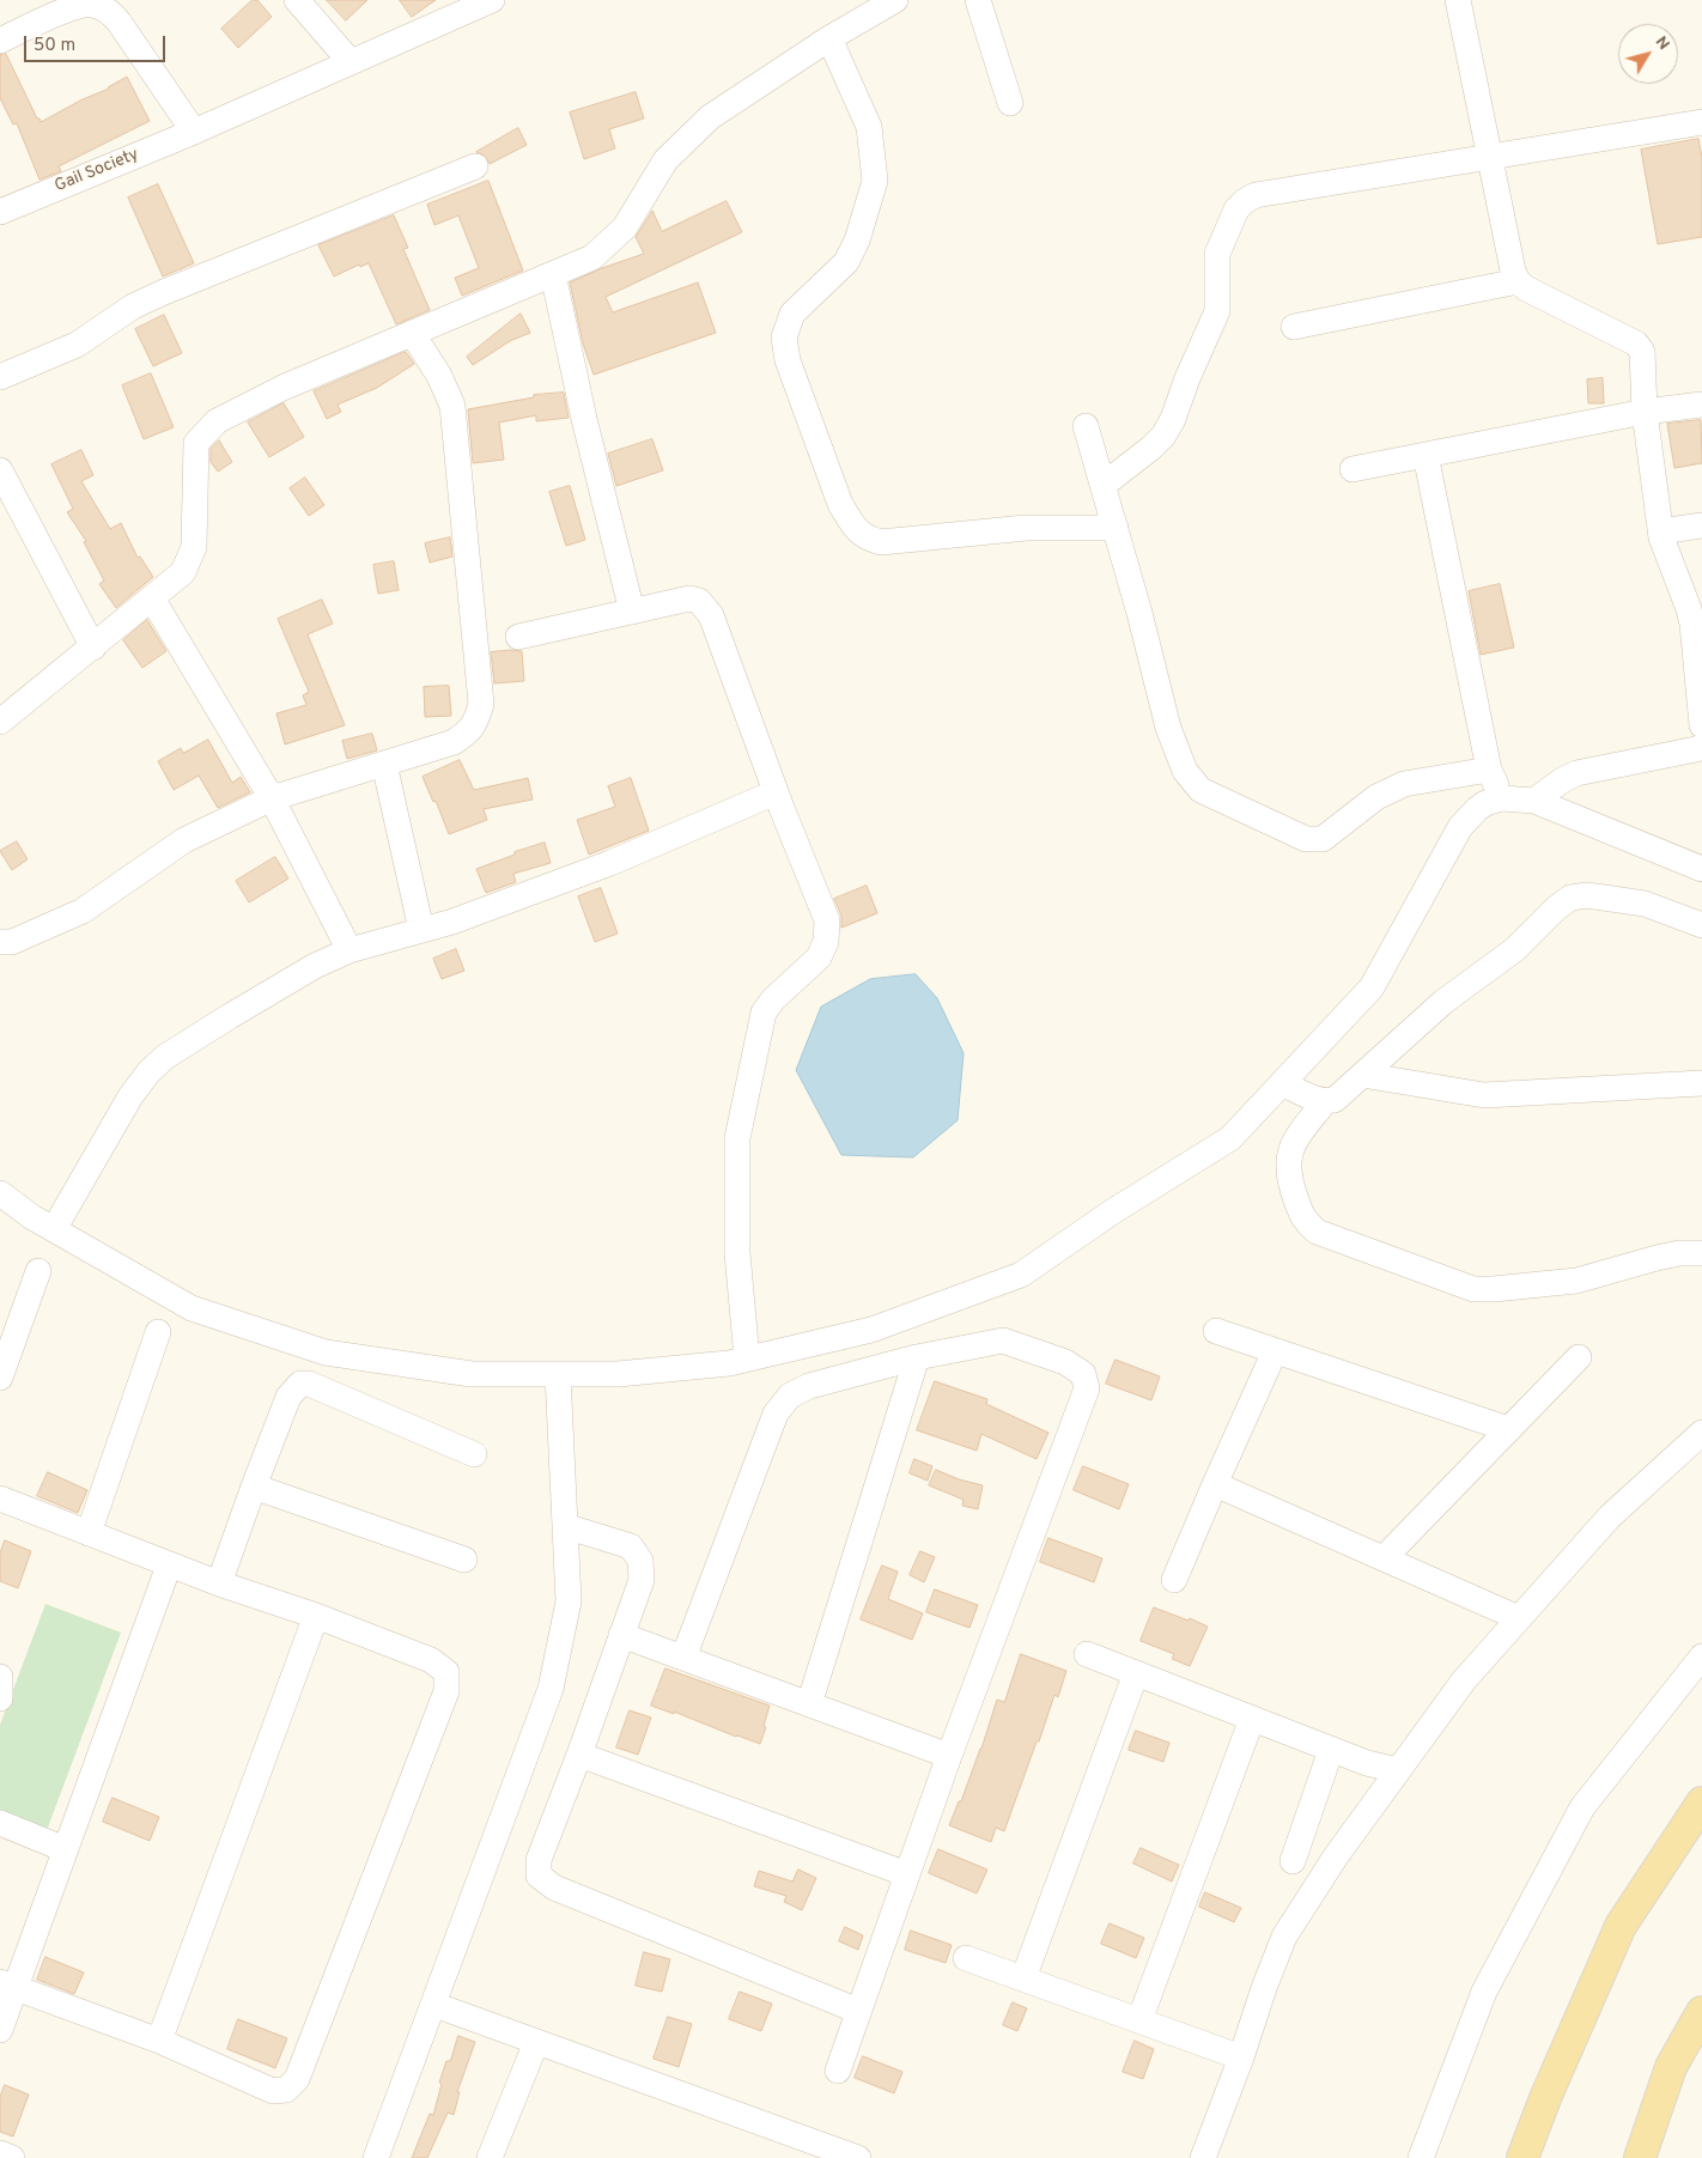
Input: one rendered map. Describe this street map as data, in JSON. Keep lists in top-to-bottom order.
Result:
{
  "streets": {
    "street": ["Gail Society"]
  },
  "scale_bar": "50 m",
  "north": "top right"
}
